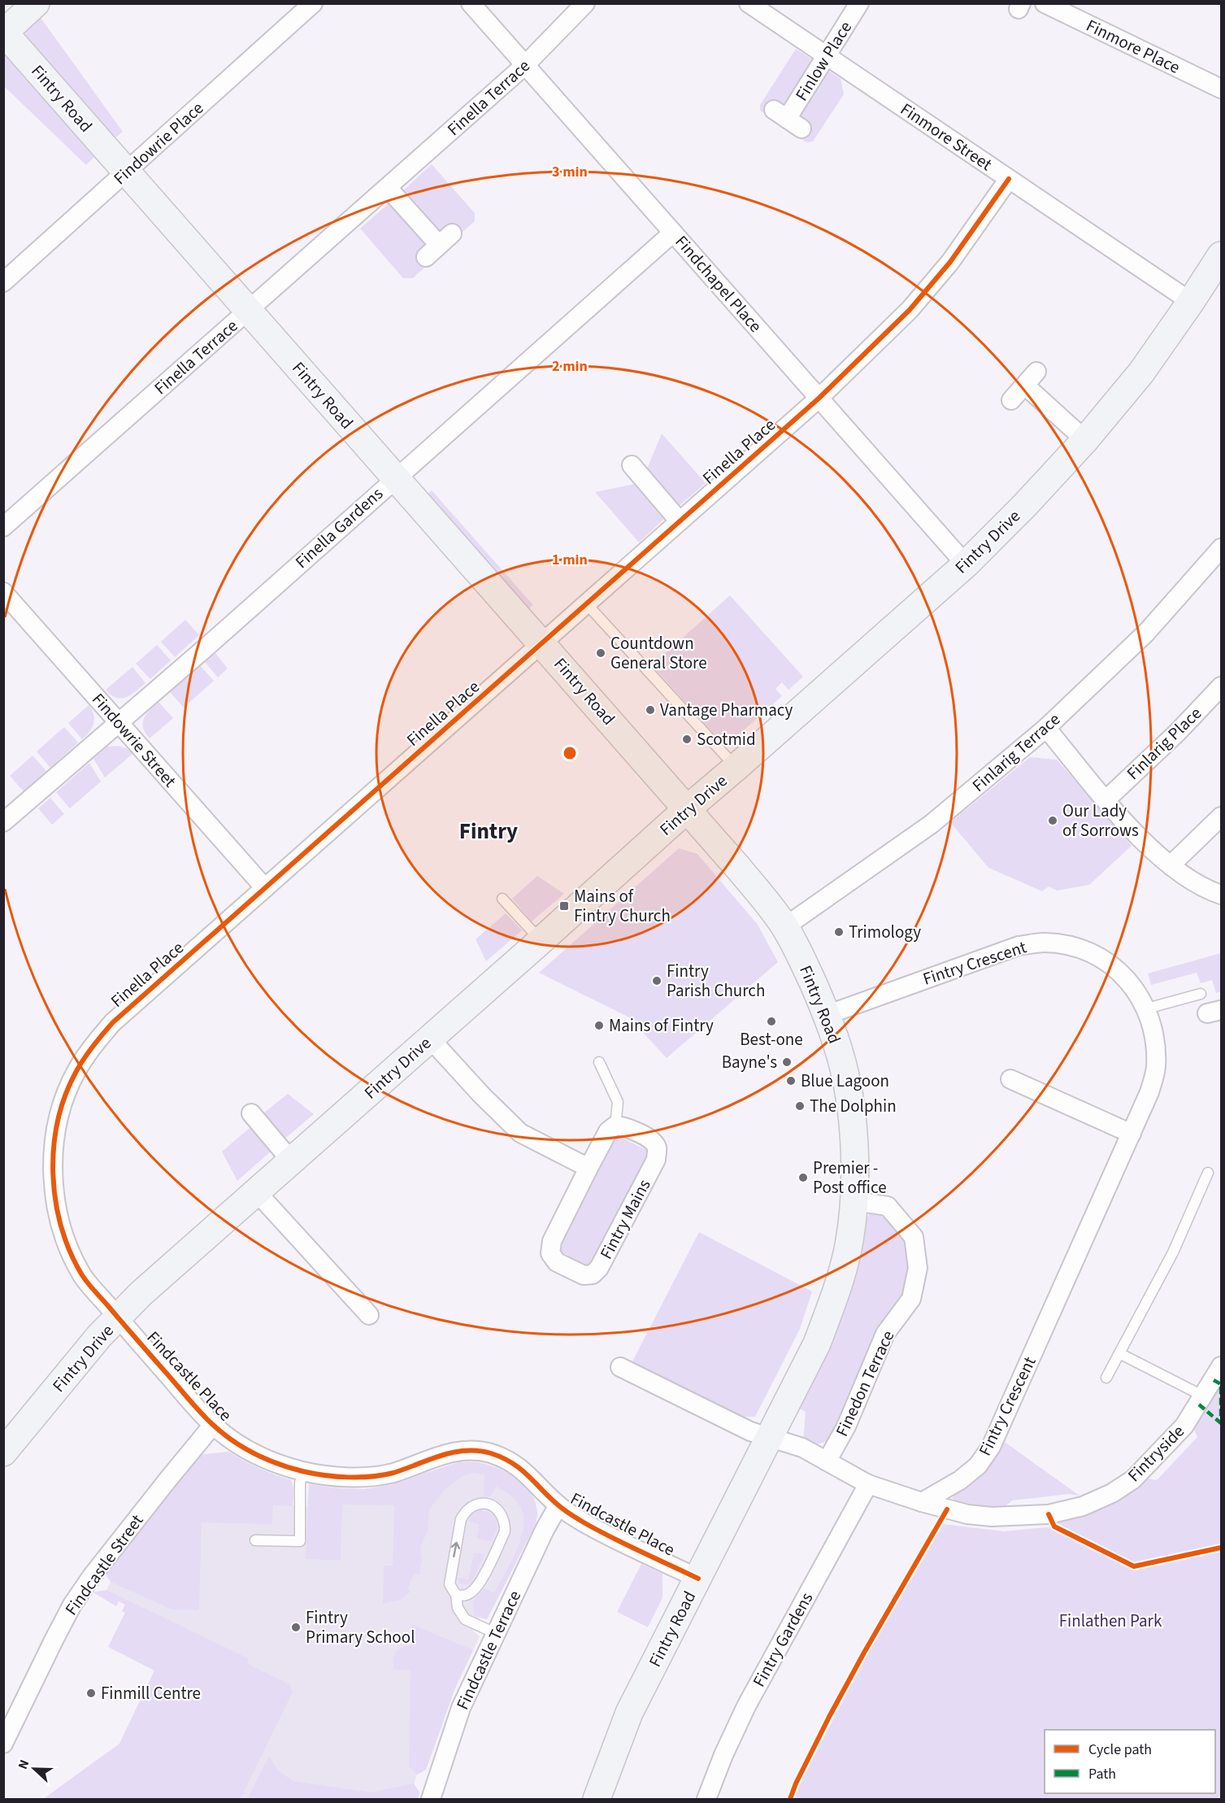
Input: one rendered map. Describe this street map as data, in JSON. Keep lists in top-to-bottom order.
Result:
{
  "streets": {
    "street": [
      "Finmore Place",
      "Finlow Place",
      "Finella Terrace",
      "Fintry Road",
      "Finmore Street",
      "Findowrie Place",
      "Findchapel Place",
      "Finella Place",
      "Finella Gardens",
      "Fintry Drive",
      "Findowrie Street",
      "Finlarig Place",
      "Finlarig Terrace",
      "Fintry Crescent",
      "Fintry Mains",
      "Findcastle Place",
      "Finedon Terrace",
      "Fintryside",
      "Findcastle Street",
      "Fintry Gardens",
      "Findcastle Terrace"
    ]
  },
  "crossings": [
    ["Finlow Place", "Finmore Street"],
    ["Finella Terrace", "Fintry Road"],
    ["Finella Terrace", "Findchapel Place"],
    ["Fintry Road", "Findowrie Place"],
    ["Fintry Road", "Finella Place"],
    ["Fintry Road", "Finella Gardens"],
    ["Fintry Road", "Fintry Drive"],
    ["Fintry Road", "Finlarig Terrace"],
    ["Fintry Road", "Fintry Crescent"],
    ["Fintry Road", "Findcastle Place"],
    ["Fintry Road", "Finedon Terrace"],
    ["Finmore Street", "Finella Place"],
    ["Finmore Street", "Fintry Drive"],
    ["Findchapel Place", "Finella Place"],
    ["Findchapel Place", "Finella Gardens"],
    ["Findchapel Place", "Fintry Drive"],
    ["Finella Place", "Fintry Drive"],
    ["Finella Place", "Findowrie Street"],
    ["Finella Place", "Findcastle Place"],
    ["Finella Gardens", "Findowrie Street"],
    ["Fintry Drive", "Findcastle Place"],
    ["Fintry Crescent", "Fintryside"],
    ["Findcastle Place", "Findcastle Street"],
    ["Findcastle Place", "Findcastle Terrace"]
  ],
  "districts": ["Fintry"],
  "parks": ["Finlathen Park"],
  "places": {
    "other": [
      "Countdown General Store",
      "Vantage Pharmacy",
      "Scotmid",
      "Our Lady of Sorrows",
      "Trimology",
      "Fintry Parish Church",
      "Best-one",
      "Mains of Fintry",
      "Bayne's",
      "Blue Lagoon",
      "The Dolphin",
      "Premier - Post office",
      "Fintry Primary School",
      "Finmill Centre"
    ],
    "transit": ["Mains of Fintry Church"]
  },
  "legend": ["Cycle path", "Path"],
  "north": "left",
  "rings": ["3 min", "2 min", "1 min"]
}
